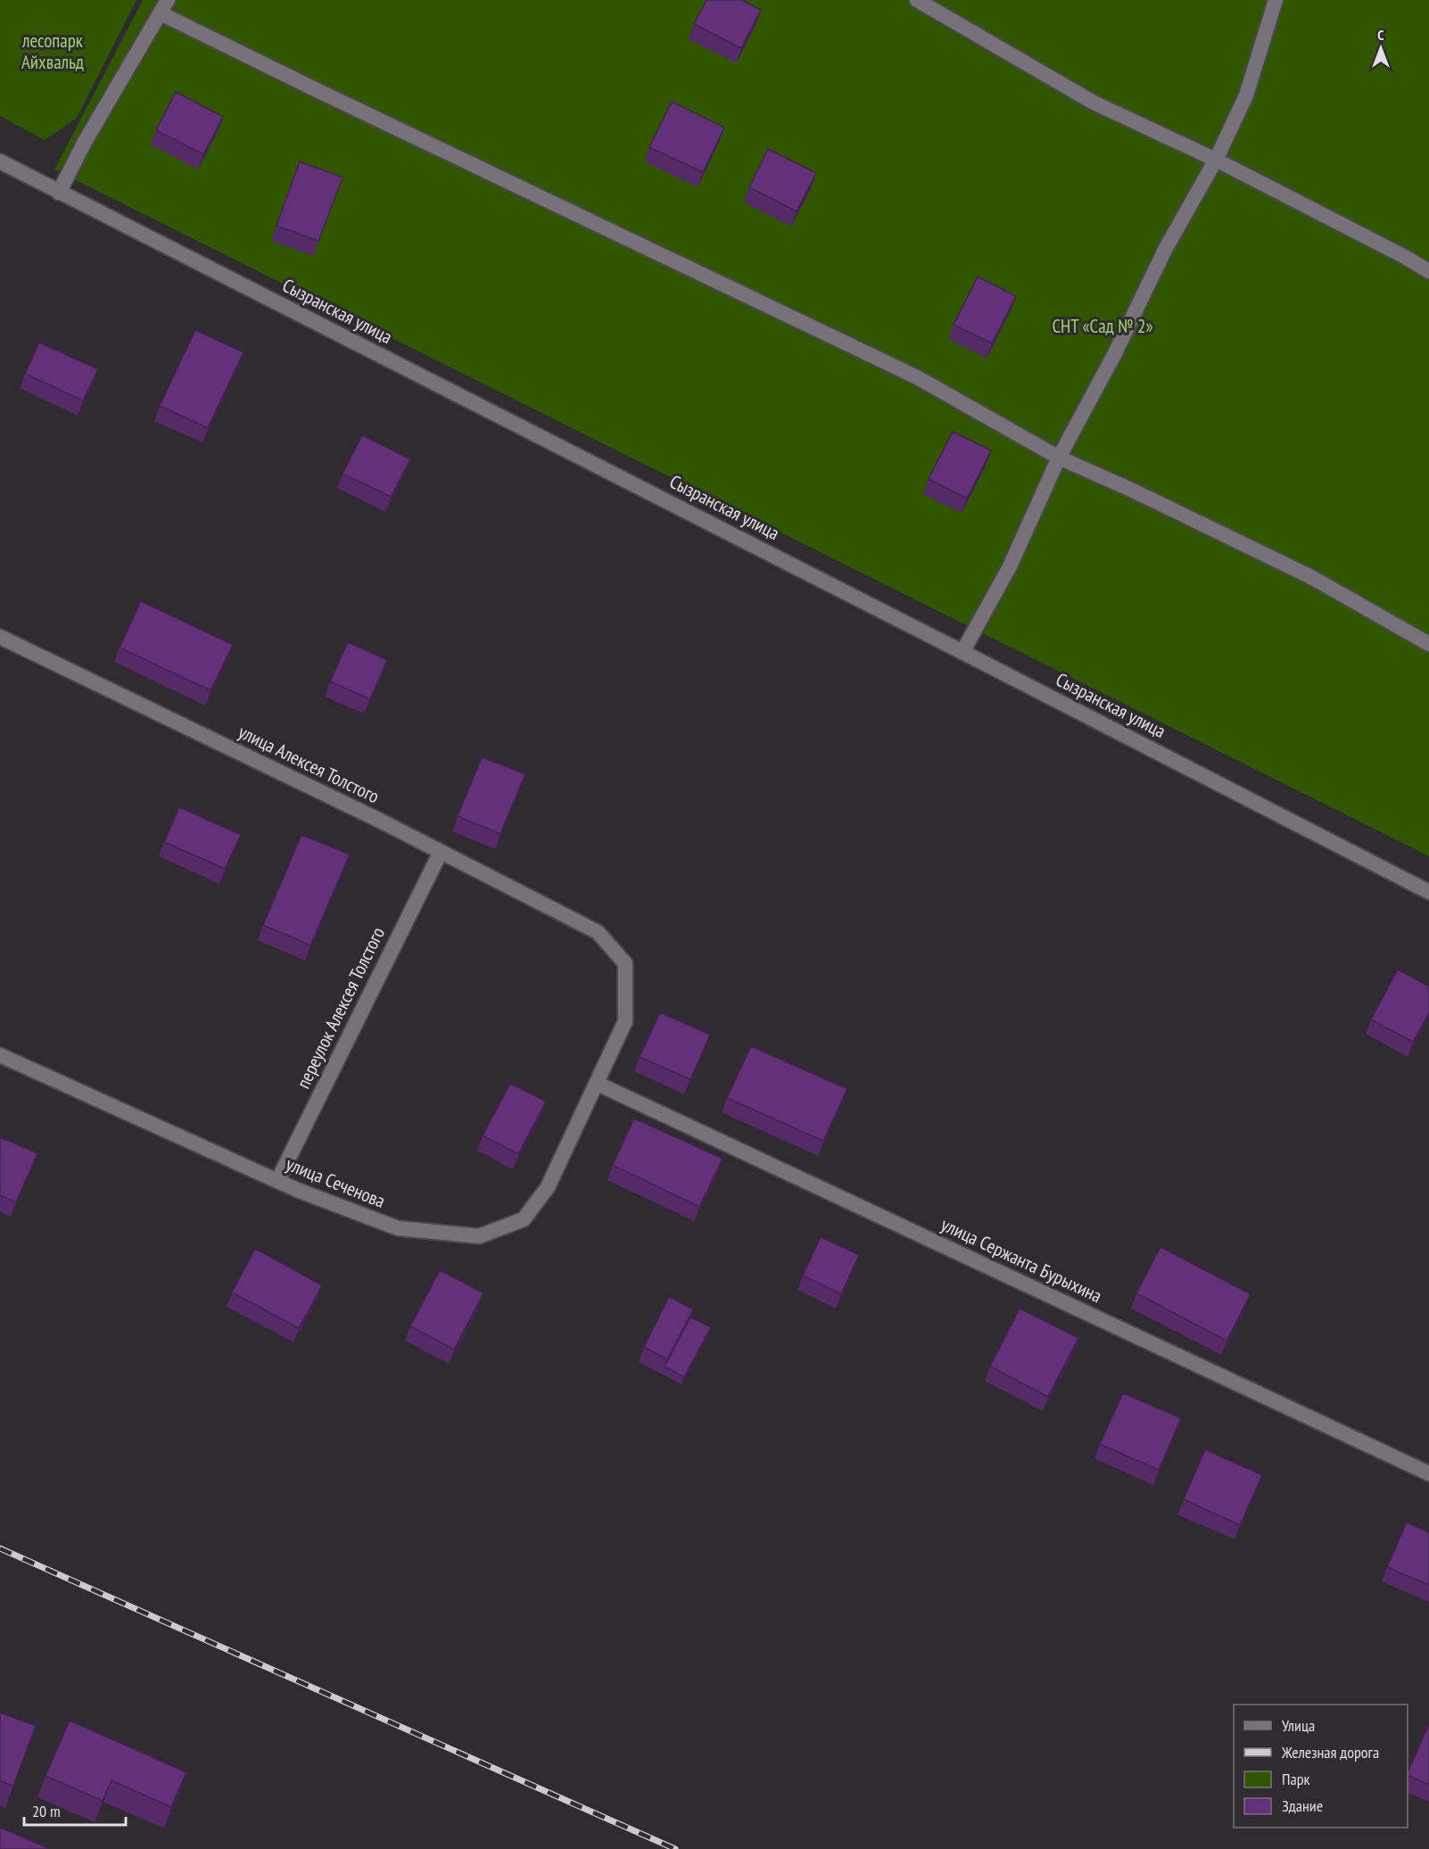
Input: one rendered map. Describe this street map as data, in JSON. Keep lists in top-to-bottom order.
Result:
{
  "streets": {
    "street": [
      "Сызранская улица",
      "улица Алексея Толстого",
      "переулок Алексея Толстого",
      "улица Сеченова",
      "улица Сержанта Бурыхина"
    ]
  },
  "crossings": [
    ["улица Алексея Толстого", "переулок Алексея Толстого"],
    ["улица Алексея Толстого", "улица Сеченова"],
    ["улица Алексея Толстого", "улица Сержанта Бурыхина"],
    ["переулок Алексея Толстого", "улица Сеченова"],
    ["улица Сеченова", "улица Сержанта Бурыхина"]
  ],
  "parks": ["лесопарк Айхвальд", "СНТ «Сад № 2»"],
  "legend": [
    "Улица",
    "Железная дорога",
    "Парк",
    "Здание"
  ],
  "scale_bar": "20 m",
  "north": "top"
}
